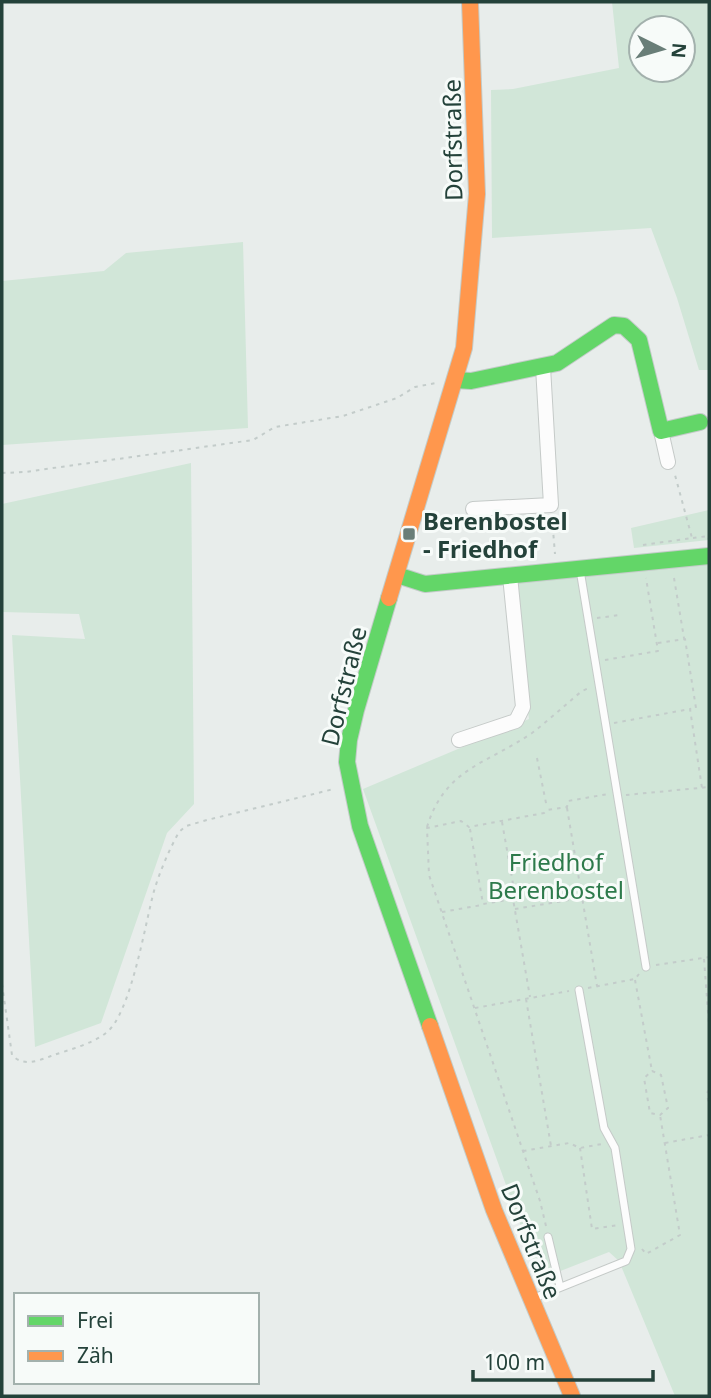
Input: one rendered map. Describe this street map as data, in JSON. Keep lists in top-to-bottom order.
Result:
{
  "streets": {
    "street": ["Dorfstraße"]
  },
  "parks": ["Friedhof Berenbostel"],
  "places": {
    "transit": ["Berenbostel - Friedhof"]
  },
  "legend": ["Frei", "Zäh"],
  "scale_bar": "100 m",
  "north": "right"
}
